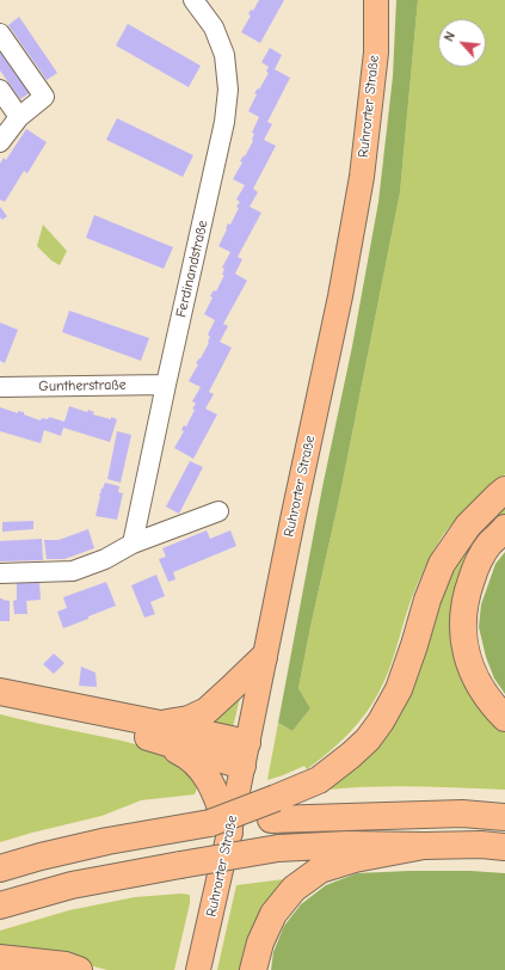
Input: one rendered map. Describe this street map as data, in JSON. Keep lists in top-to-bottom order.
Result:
{
  "streets": {
    "main road": ["Ruhrorter Straße"],
    "street": ["Ferdinandstraße", "Guntherstraße"]
  },
  "crossings": [
    ["Ferdinandstraße", "Guntherstraße"]
  ],
  "north": "top left"
}
